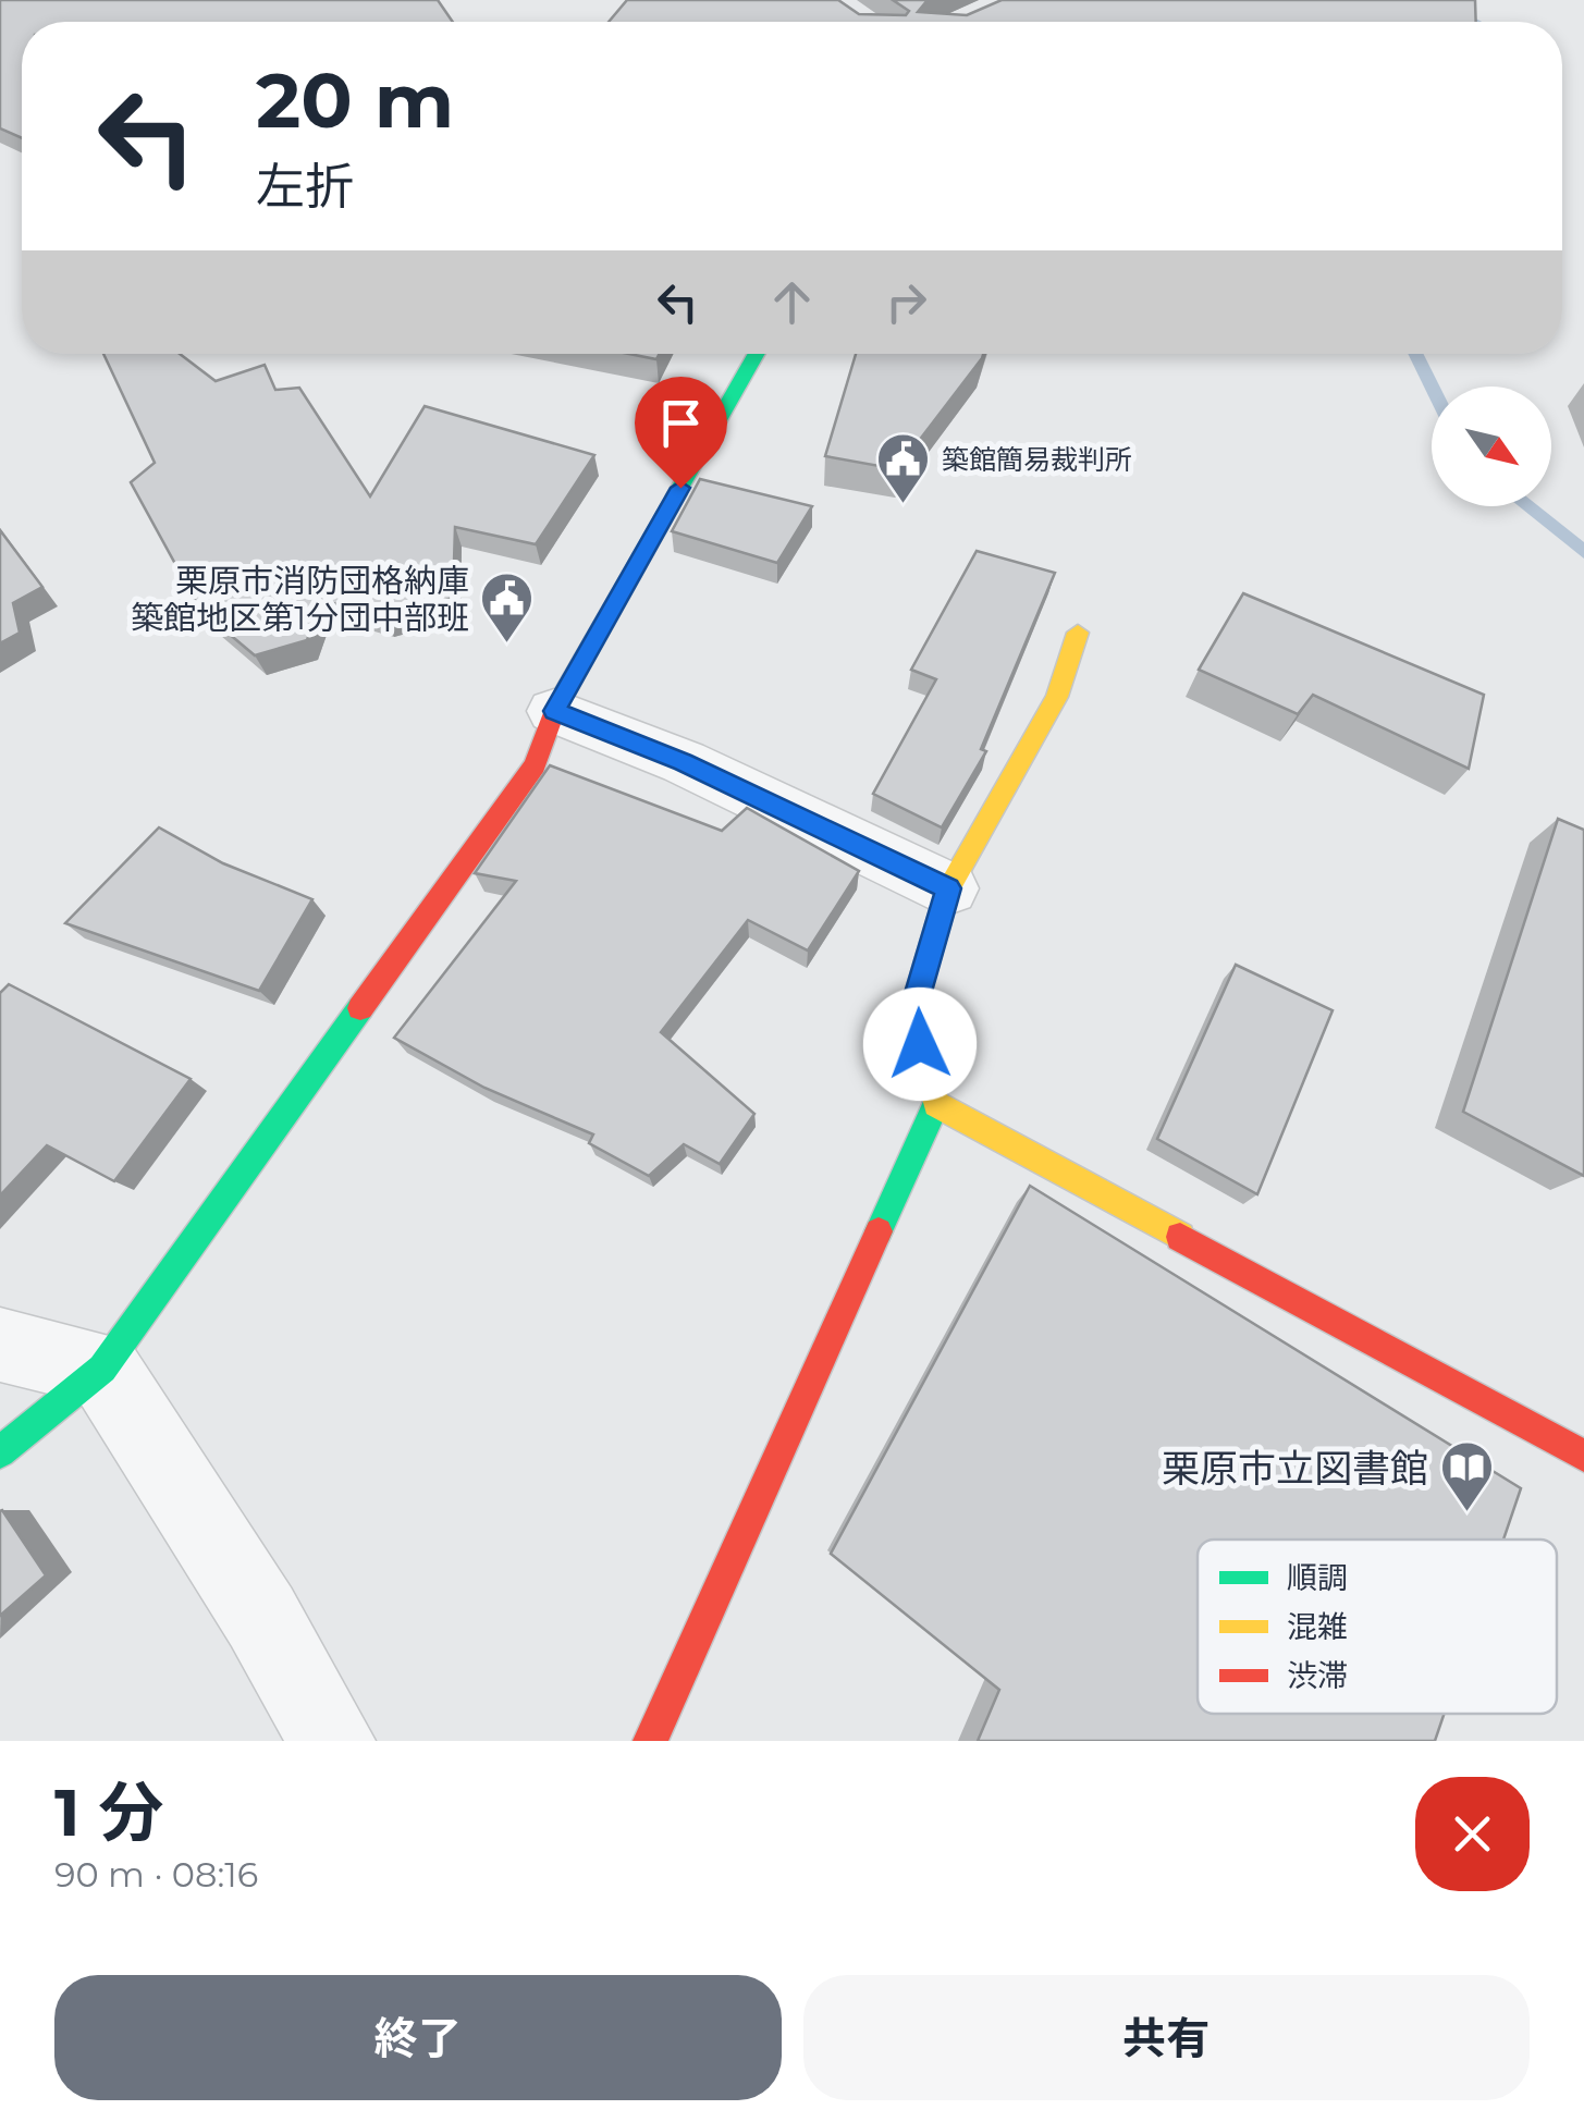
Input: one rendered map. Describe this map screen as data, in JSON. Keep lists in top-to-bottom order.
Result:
{
  "places": {
    "public building": ["築館簡易裁判所", "栗原市消防団格納庫 築館地区第1分団中部班"],
    "library": ["栗原市立図書館"]
  },
  "legend": ["順調", "混雑", "渋滞"],
  "north": "bottom right",
  "page": {
    "turn": ["20 m", "左折"],
    "heading": ["1 分", "90 m · 08:16"],
    "buttons": ["終了", "共有"]
  }
}
